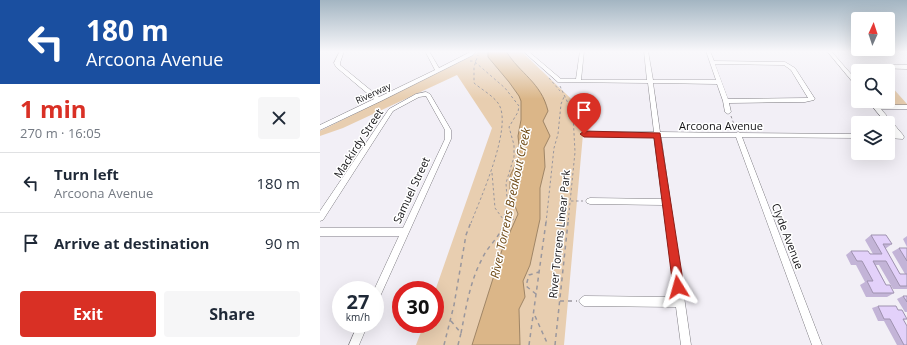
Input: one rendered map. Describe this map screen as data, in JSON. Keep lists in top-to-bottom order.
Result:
{
  "streets": {
    "street": [
      "Riverway",
      "Arcoona Avenue",
      "Mackirdy Street",
      "Samuel Street",
      "Clyde Avenue"
    ],
    "path": ["River Torrens Linear Park"]
  },
  "crossings": [
    ["Arcoona Avenue", "Clyde Avenue"],
    ["Mackirdy Street", "Samuel Street"]
  ],
  "water": ["River Torrens Breakout Creek"],
  "north": "top",
  "page": {
    "turn": ["180 m", "Arcoona Avenue"],
    "heading": ["1 min", "270 m · 16:05"],
    "list": [
      {
        "name": "Turn left",
        "note": "Arcoona Avenue",
        "value": "180 m"
      },
      {
        "name": "Arrive at destination",
        "value": "90 m"
      }
    ],
    "speed": "27 km/h",
    "limit": "30",
    "buttons": ["Exit", "Share"]
  }
}
